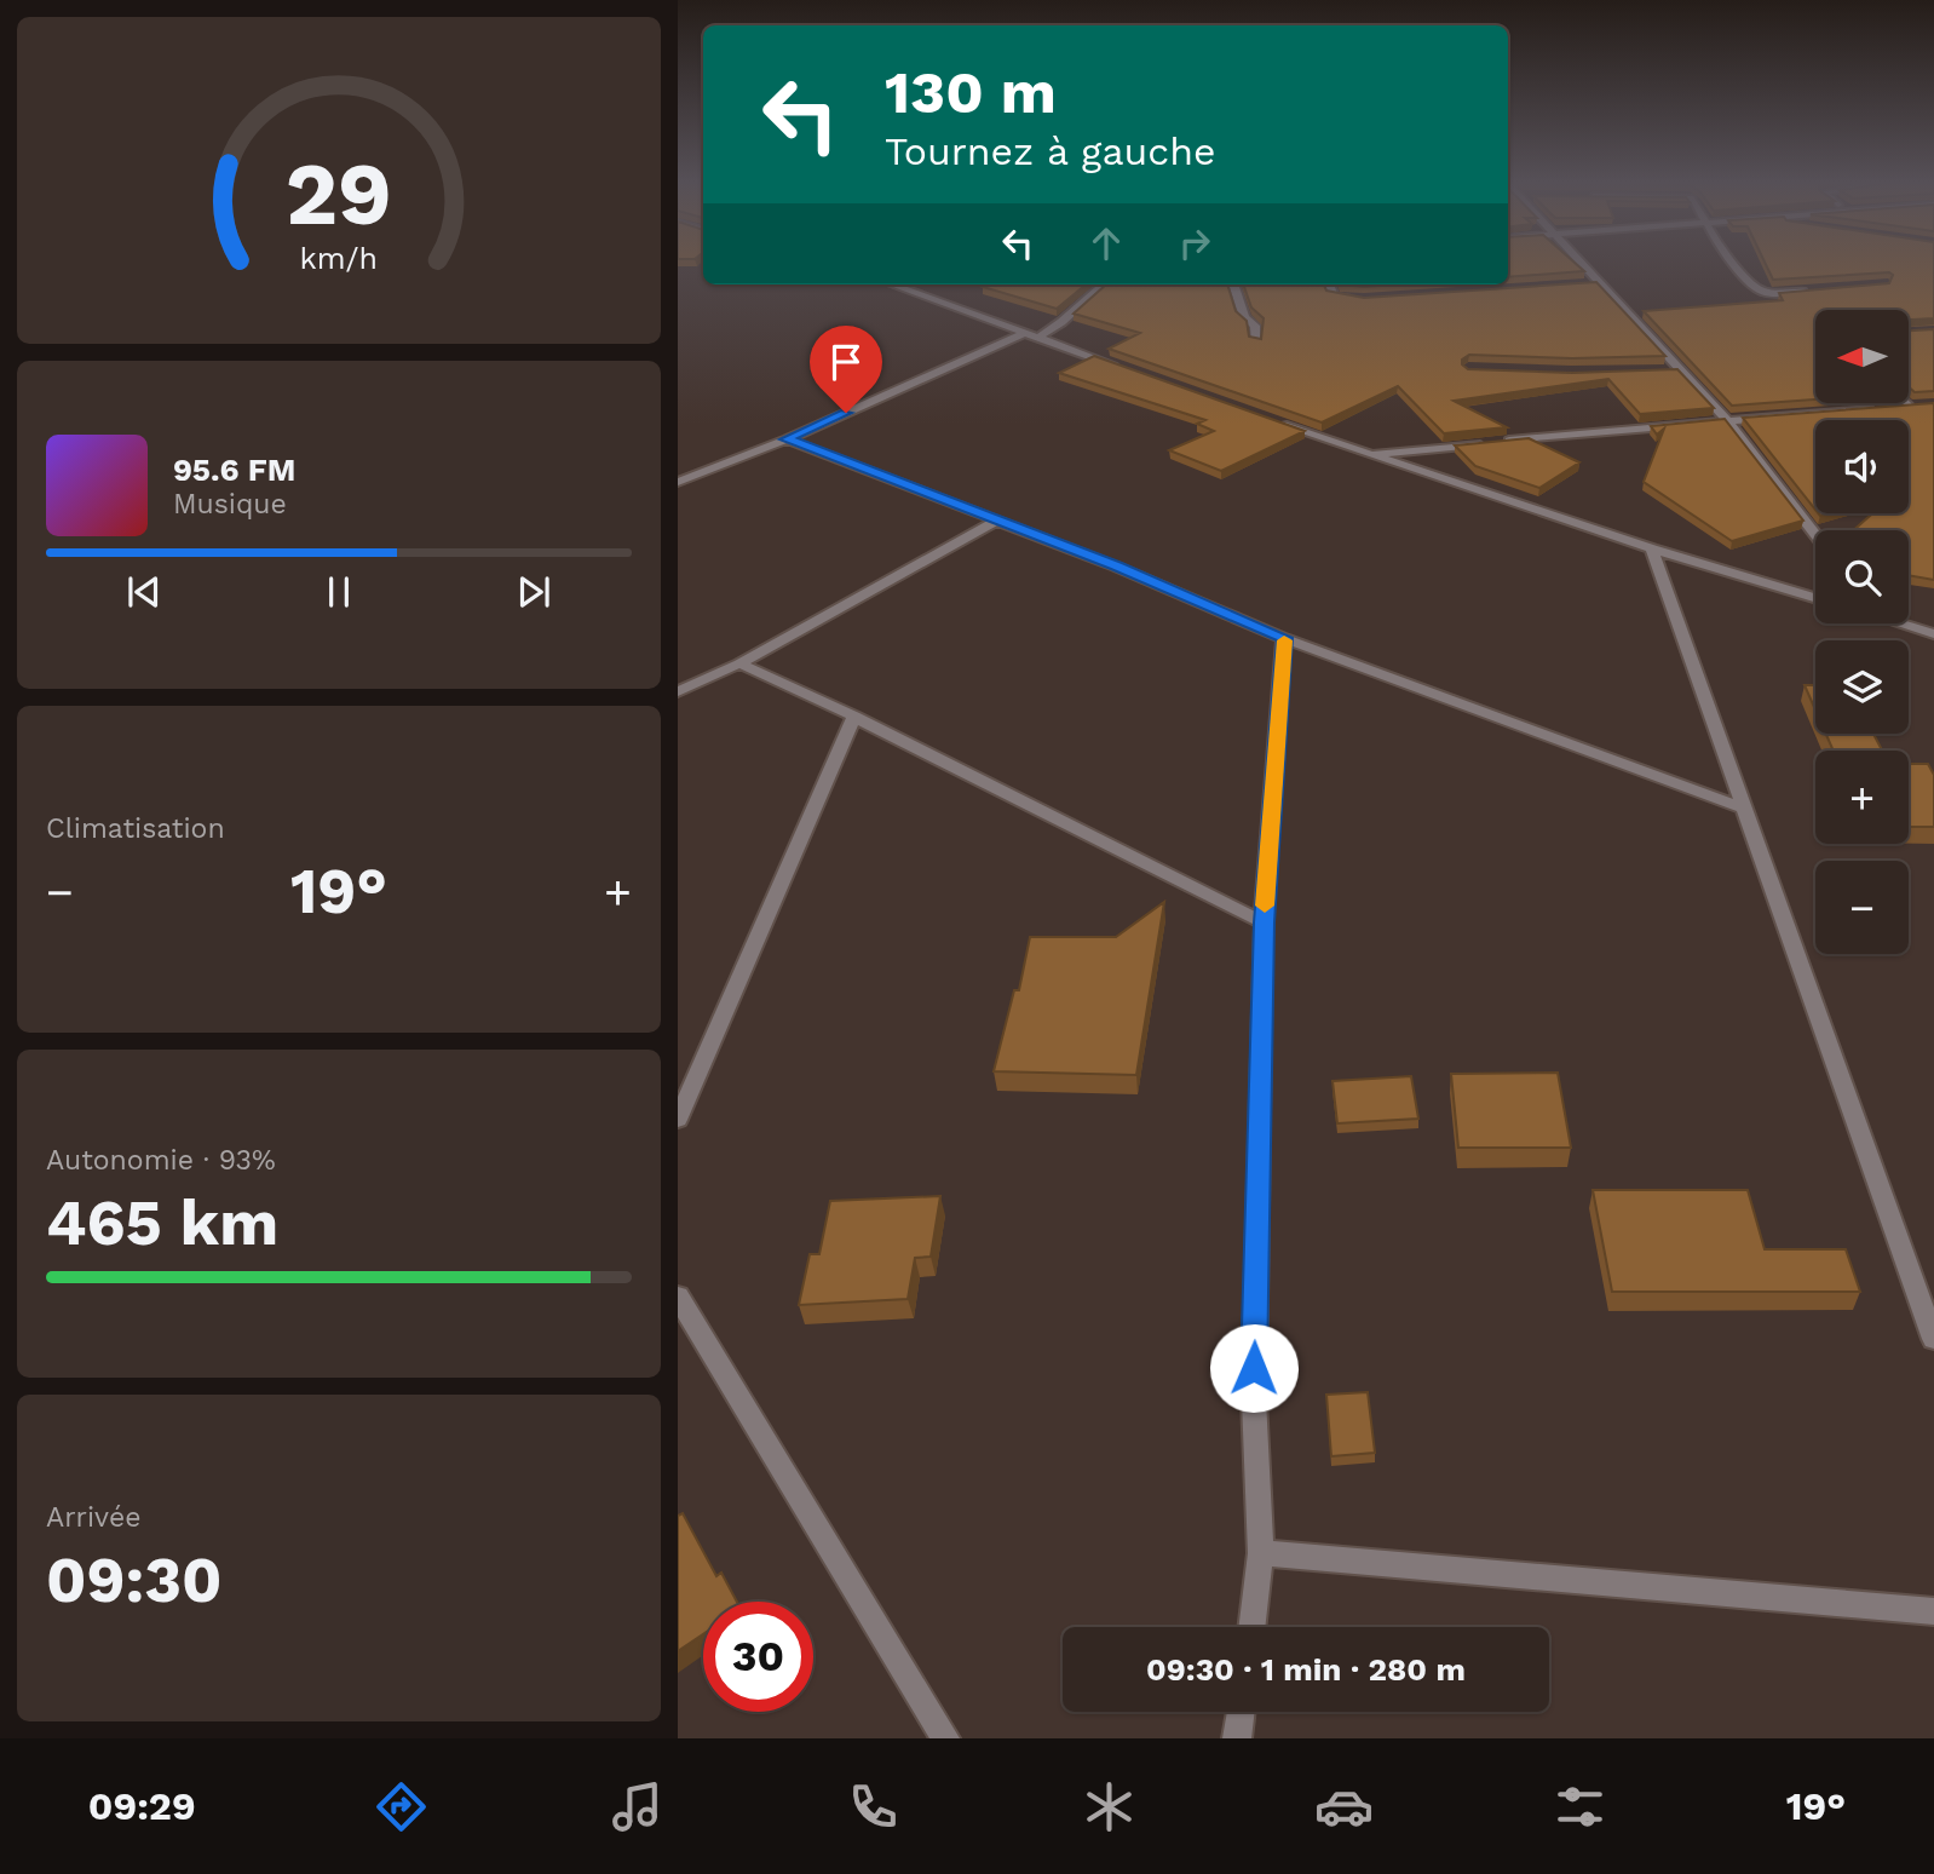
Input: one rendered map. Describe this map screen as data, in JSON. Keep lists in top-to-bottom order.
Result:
{
  "north": "left",
  "page": {
    "turn": ["130 m", "Tournez à gauche"],
    "map_buttons": ["+", "−"],
    "song": ["95.6 FM", "Musique"],
    "tile": [
      "Climatisation",
      ["Autonomie · 93%", "465 km"],
      ["Arrivée", "09:30"]
    ],
    "heat": ["−", "19°", "+"],
    "limit": "30",
    "trip": "09:30 · 1 min · 280 m",
    "tabs": ["09:29", "19°"],
    "gauge": ["29", "km/h"]
  }
}
